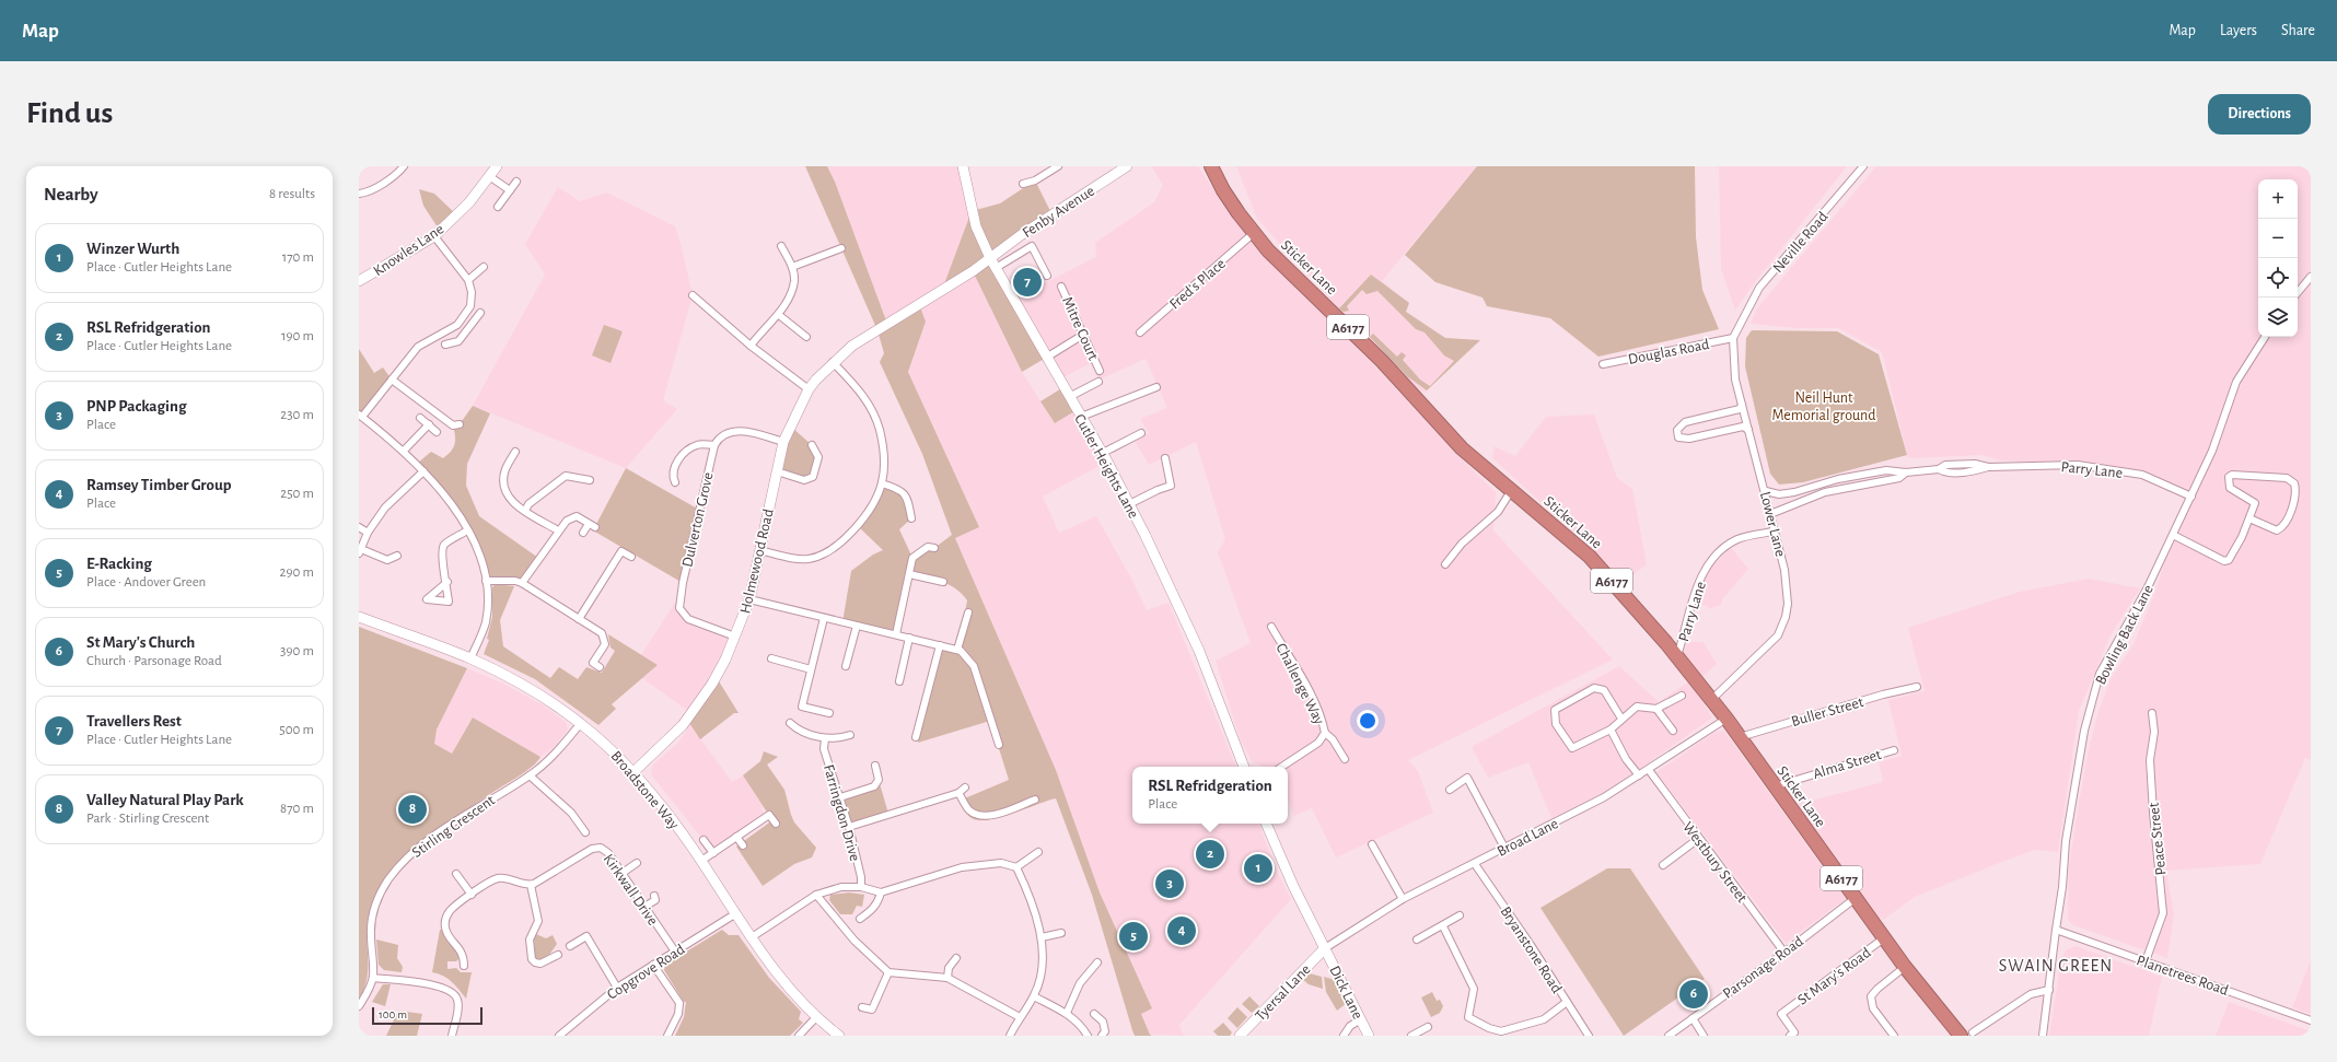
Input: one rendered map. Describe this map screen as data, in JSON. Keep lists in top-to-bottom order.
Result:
{
  "streets": {
    "highway": ["Sticker Lane", "A6177"],
    "street": [
      "Fenby Avenue",
      "Neville Road",
      "Knowles Lane",
      "Fred's Place",
      "Mitre Court",
      "Douglas Road",
      "Cutler Heights Lane",
      "Parry Lane",
      "Dulverton Grove",
      "Lower Lane",
      "Holmewood Road",
      "Bowling Back Lane",
      "Challenge Way",
      "Buller Street",
      "Alma Street",
      "Broadstone Way",
      "Farringdon Drive",
      "Stirling Crescent",
      "Broad Lane",
      "Peace Street",
      "Westbury Street",
      "Kirkwall Drive",
      "Bryanstone Road",
      "Parsonage Road",
      "Copgrove Road",
      "Planetrees Road",
      "St Mary's Road",
      "Tyersal Lane",
      "Dick Lane"
    ]
  },
  "crossings": [
    ["Fenby Avenue", "Cutler Heights Lane"],
    ["Fenby Avenue", "Holmewood Road"],
    ["Neville Road", "Lower Lane"],
    ["Sticker Lane", "Fred's Place"],
    ["Sticker Lane", "Parry Lane"],
    ["Sticker Lane", "Lower Lane"],
    ["Sticker Lane", "Buller Street"],
    ["Sticker Lane", "Alma Street"],
    ["Sticker Lane", "Broad Lane"],
    ["Sticker Lane", "Parsonage Road"],
    ["Sticker Lane", "St Mary's Road"],
    ["Douglas Road", "Lower Lane"],
    ["Cutler Heights Lane", "Holmewood Road"],
    ["Parry Lane", "Lower Lane"],
    ["Parry Lane", "Bowling Back Lane"],
    ["Dulverton Grove", "Holmewood Road"],
    ["Holmewood Road", "Broadstone Way"],
    ["Bowling Back Lane", "Planetrees Road"],
    ["Broadstone Way", "Stirling Crescent"],
    ["Broadstone Way", "Copgrove Road"],
    ["Broad Lane", "Westbury Street"],
    ["Broad Lane", "Bryanstone Road"],
    ["Broad Lane", "Tyersal Lane"],
    ["Broad Lane", "Dick Lane"],
    ["Peace Street", "Planetrees Road"],
    ["Westbury Street", "Parsonage Road"],
    ["Kirkwall Drive", "Copgrove Road"],
    ["Tyersal Lane", "Dick Lane"]
  ],
  "districts": ["SWAIN GREEN"],
  "parks": ["Neil Hunt Memorial ground"],
  "scale_bar": "100 m",
  "page": {
    "header": "Map",
    "nav": ["Map", "Layers", "Share"],
    "buttons": "Directions",
    "title": "Find us",
    "heading": ["Nearby", "8 results"],
    "map_buttons": ["+", "−"],
    "list": [
      {
        "mark": "1",
        "name": "Winzer Wurth",
        "note": "Place · Cutler Heights Lane",
        "value": "170 m"
      },
      {
        "mark": "2",
        "name": "RSL Refridgeration",
        "note": "Place · Cutler Heights Lane",
        "value": "190 m"
      },
      {
        "mark": "3",
        "name": "PNP Packaging",
        "note": "Place",
        "value": "230 m"
      },
      {
        "mark": "4",
        "name": "Ramsey Timber Group",
        "note": "Place",
        "value": "250 m"
      },
      {
        "mark": "5",
        "name": "E-Racking",
        "note": "Place · Andover Green",
        "value": "290 m"
      },
      {
        "mark": "6",
        "name": "St Mary's Church",
        "note": "Church · Parsonage Road",
        "value": "390 m"
      },
      {
        "mark": "7",
        "name": "Travellers Rest",
        "note": "Place · Cutler Heights Lane",
        "value": "500 m"
      },
      {
        "mark": "8",
        "name": "Valley Natural Play Park",
        "note": "Park · Stirling Crescent",
        "value": "870 m"
      }
    ],
    "pins": [
      "7",
      "8",
      "2",
      "1",
      "3",
      "4",
      "5",
      "6"
    ],
    "popup": ["RSL Refridgeration", "Place"],
    "scale": "100 m"
  }
}
